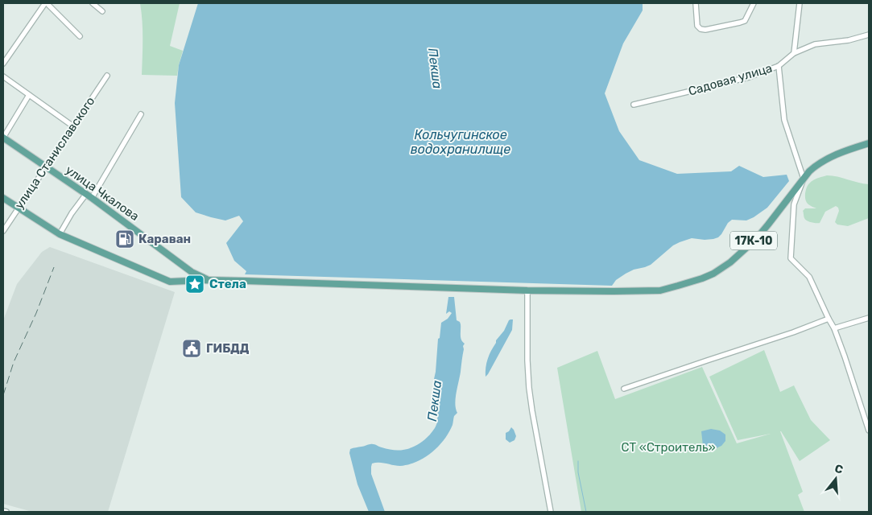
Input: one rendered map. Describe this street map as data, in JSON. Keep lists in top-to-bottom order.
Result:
{
  "streets": {
    "main road": ["улица Чкалова", "17К-10"],
    "street": ["Садовая улица", "улица Станиславского"]
  },
  "crossings": [
    ["улица Станиславского", "улица Чкалова"]
  ],
  "water": ["Пекша", "Кольчугинское водохранилище"],
  "parks": ["СТ «Строитель»"],
  "places": {
    "fuel station": ["Караван"],
    "place": ["Стела"],
    "public building": ["ГИБДД"]
  },
  "north": "top"
}
